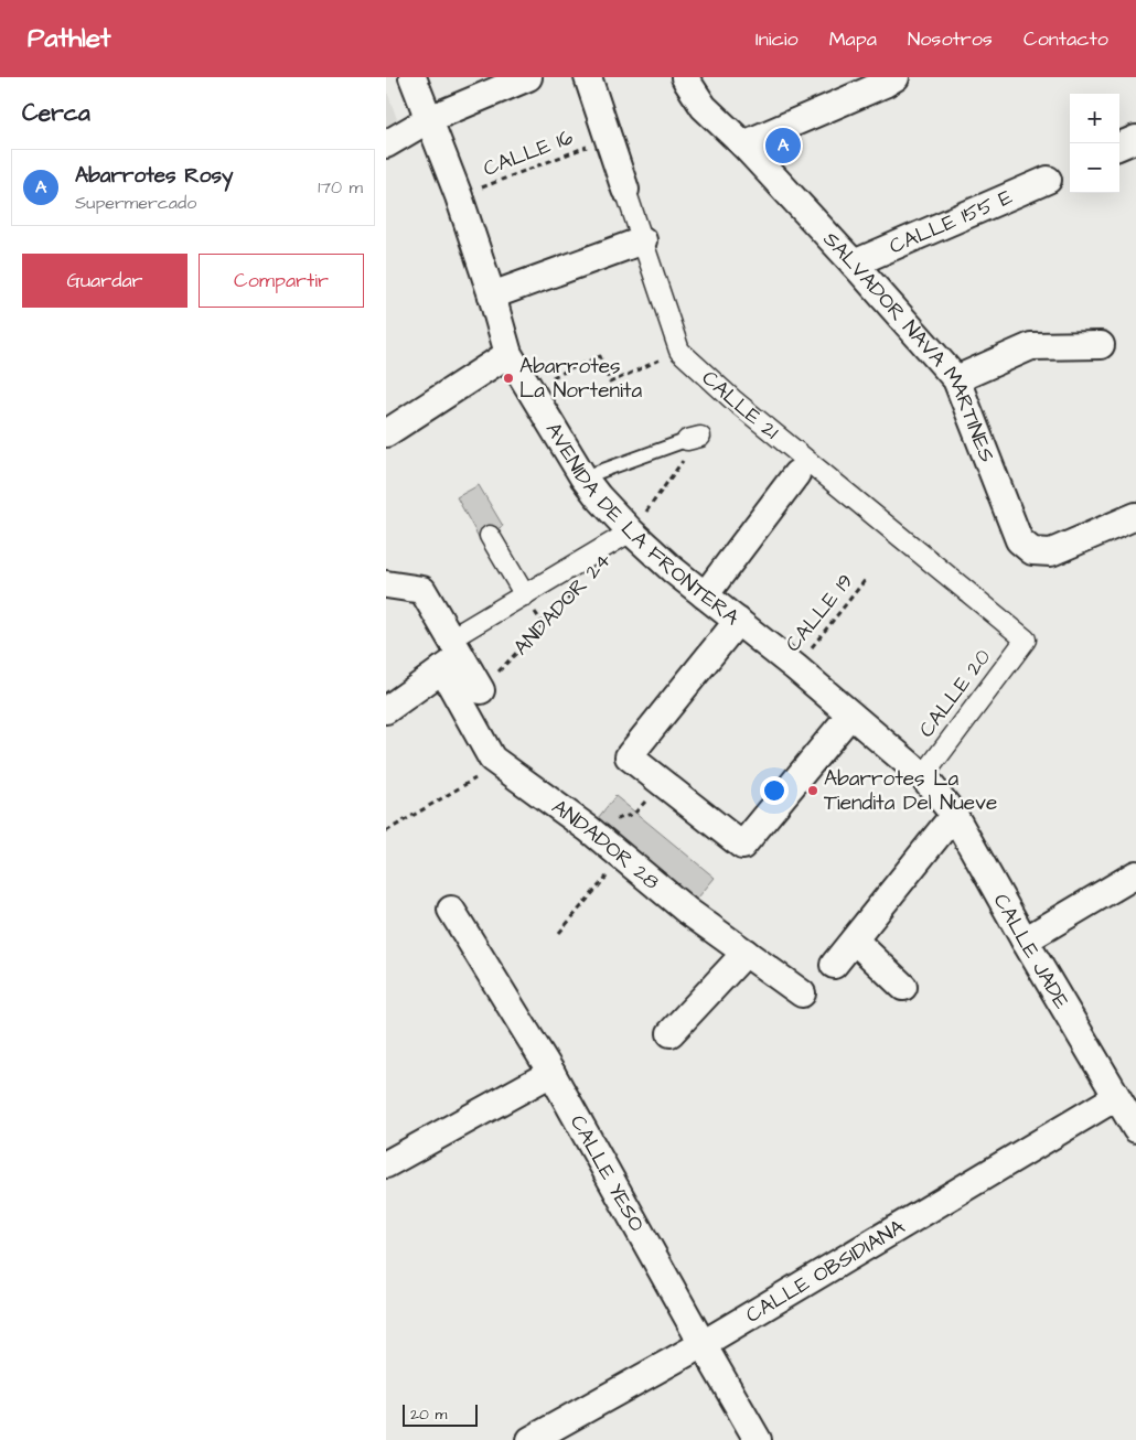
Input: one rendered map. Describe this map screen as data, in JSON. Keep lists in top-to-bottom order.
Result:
{
  "streets": {
    "street": [
      "CALLE 155 E",
      "SALVADOR NAVA MARTINES",
      "CALLE 21",
      "AVENIDA DE LA FRONTERA",
      "ANDADOR 24",
      "CALLE 20",
      "ANDADOR 28",
      "CALLE JADE",
      "CALLE YESO",
      "CALLE OBSIDIANA"
    ],
    "path": ["CALLE 16", "CALLE 19"]
  },
  "crossings": [
    ["CALLE 16", "CALLE 21"],
    ["CALLE 16", "AVENIDA DE LA FRONTERA"],
    ["CALLE 155 E", "SALVADOR NAVA MARTINES"],
    ["CALLE 21", "CALLE 20"],
    ["AVENIDA DE LA FRONTERA", "ANDADOR 24"],
    ["AVENIDA DE LA FRONTERA", "CALLE 19"],
    ["AVENIDA DE LA FRONTERA", "CALLE 20"],
    ["AVENIDA DE LA FRONTERA", "CALLE JADE"],
    ["ANDADOR 24", "ANDADOR 28"],
    ["CALLE 20", "CALLE JADE"],
    ["CALLE JADE", "CALLE OBSIDIANA"],
    ["CALLE YESO", "CALLE OBSIDIANA"]
  ],
  "places": ["Abarrotes La Nortenita", "Abarrotes La Tiendita Del Nueve"],
  "scale_bar": "20 m",
  "page": {
    "header": "Pathlet",
    "nav": [
      "Inicio",
      "Mapa",
      "Nosotros",
      "Contacto"
    ],
    "heading": "Cerca",
    "map_buttons": ["+", "−"],
    "pins": "A",
    "list": [
      {
        "mark": "A",
        "name": "Abarrotes Rosy",
        "note": "Supermercado",
        "value": "170 m"
      }
    ],
    "buttons": ["Guardar", "Compartir"],
    "scale": "20 m"
  }
}
